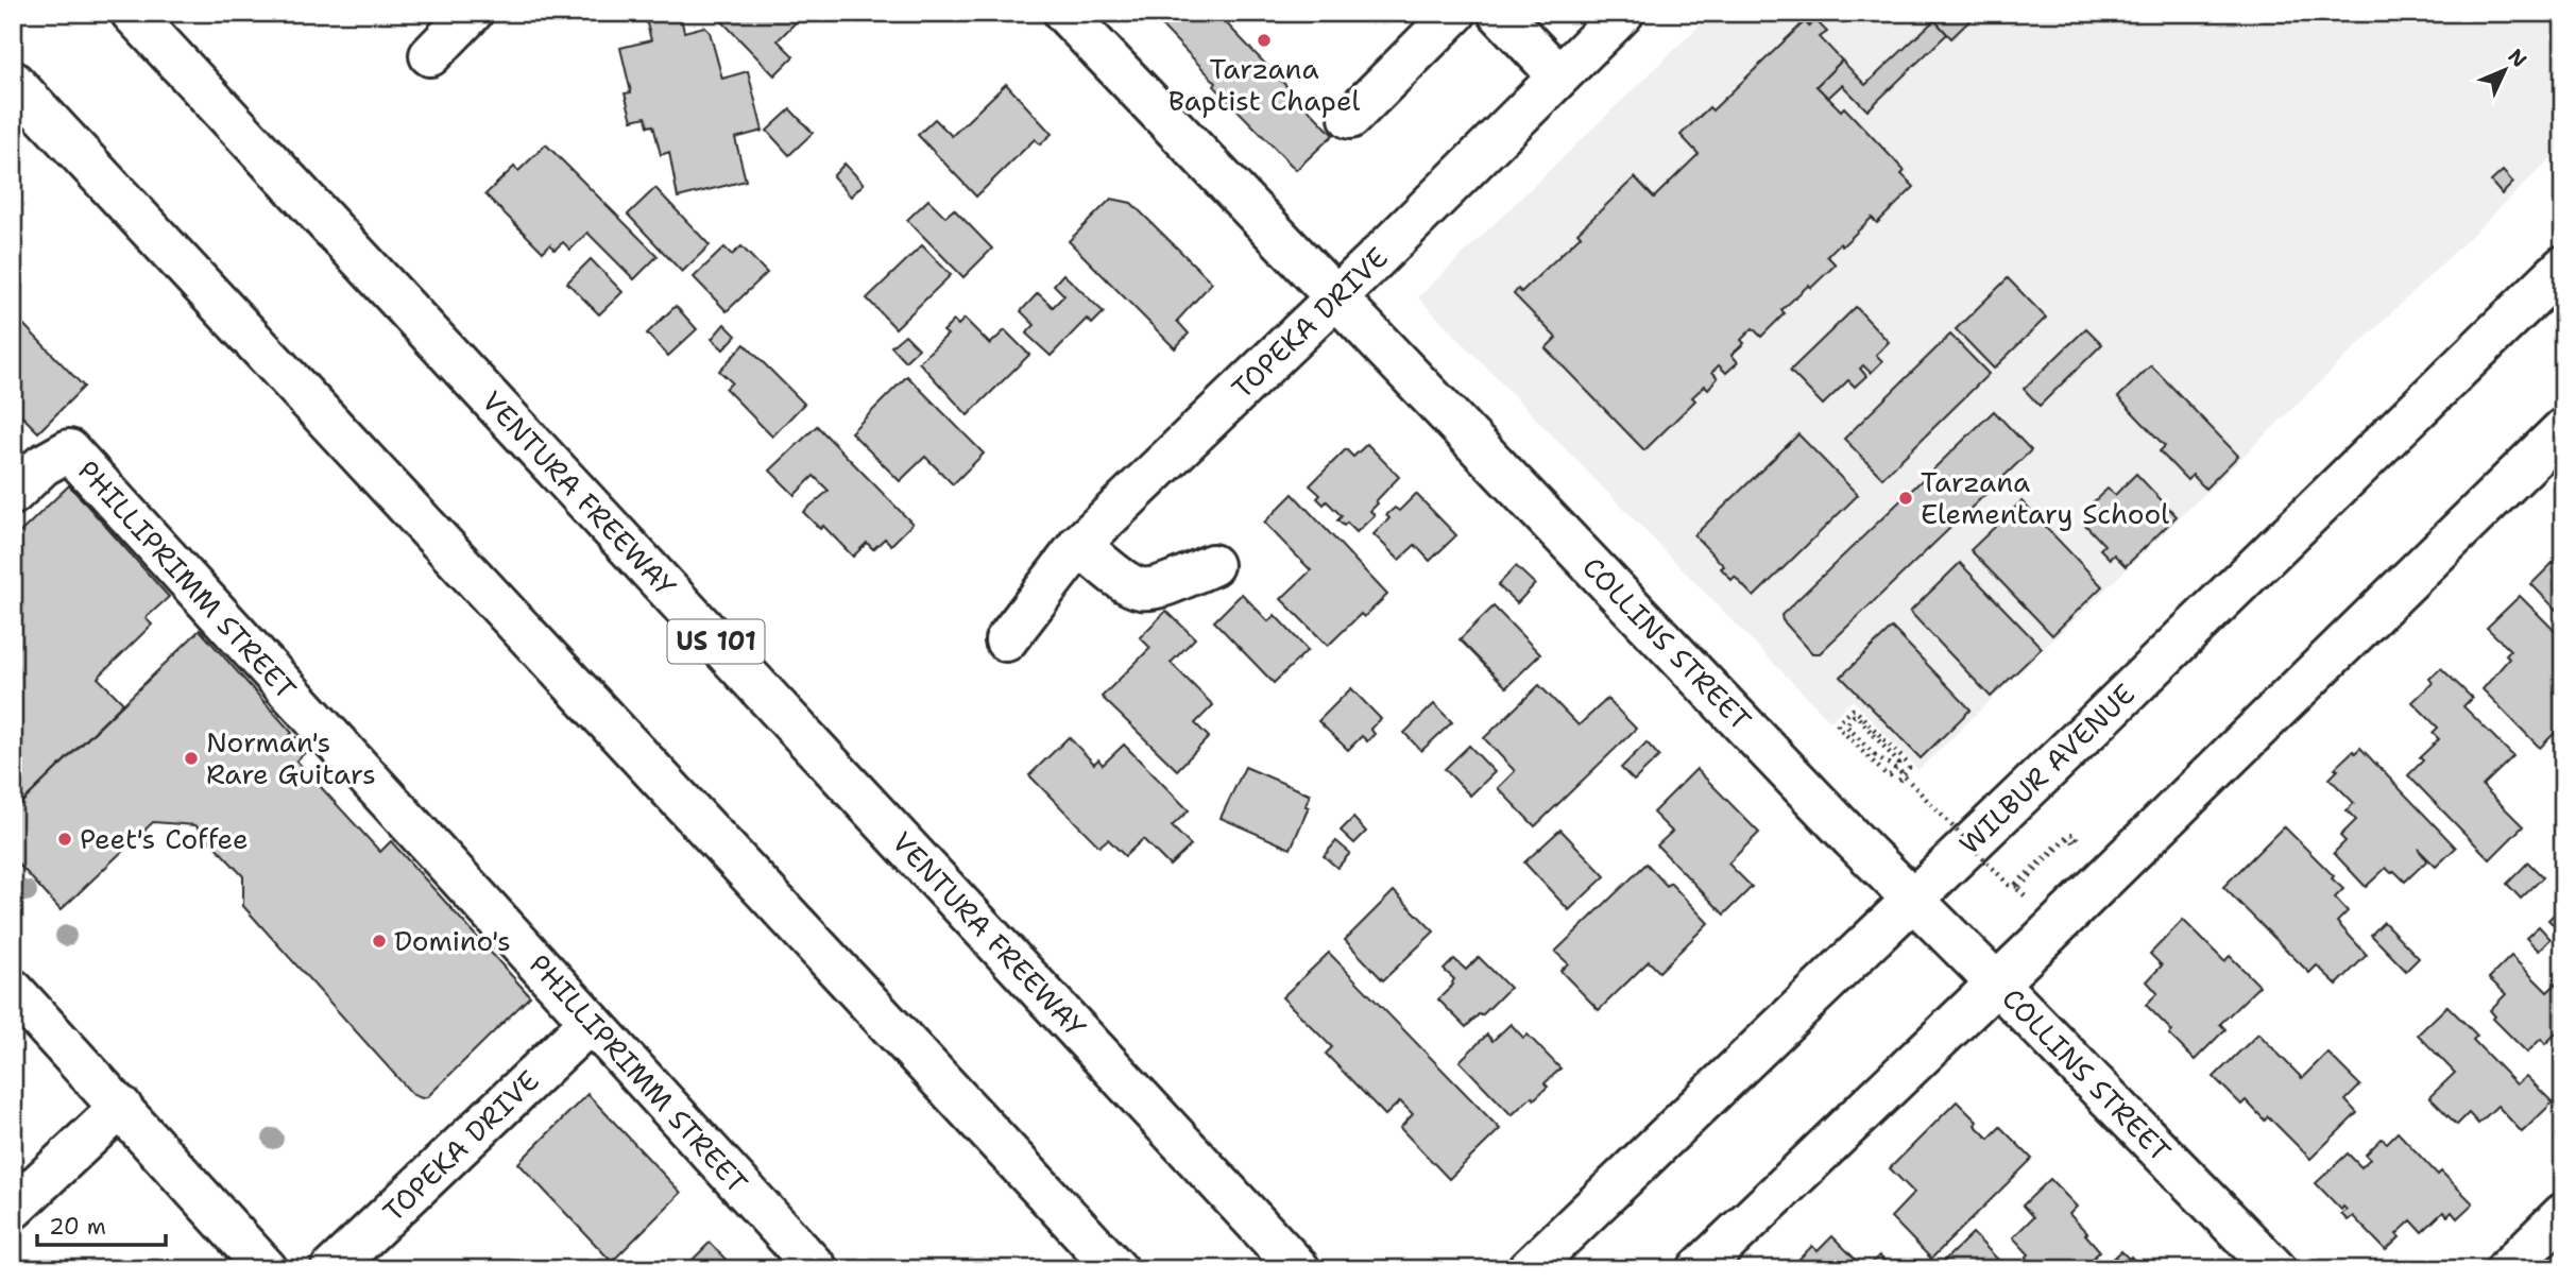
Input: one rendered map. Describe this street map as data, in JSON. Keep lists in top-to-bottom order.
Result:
{
  "streets": {
    "main road": [
      "TOPEKA DRIVE",
      "VENTURA FREEWAY",
      "PHILLIPRIMM STREET",
      "US 101",
      "COLLINS STREET",
      "WILBUR AVENUE"
    ]
  },
  "crossings": [
    ["TOPEKA DRIVE", "PHILLIPRIMM STREET"],
    ["TOPEKA DRIVE", "COLLINS STREET"],
    ["COLLINS STREET", "WILBUR AVENUE"]
  ],
  "places": [
    "Tarzana Baptist Chapel",
    "Tarzana Elementary School",
    "Norman's Rare Guitars",
    "Peet's Coffee",
    "Domino's"
  ],
  "scale_bar": "20 m",
  "north": "top right"
}
